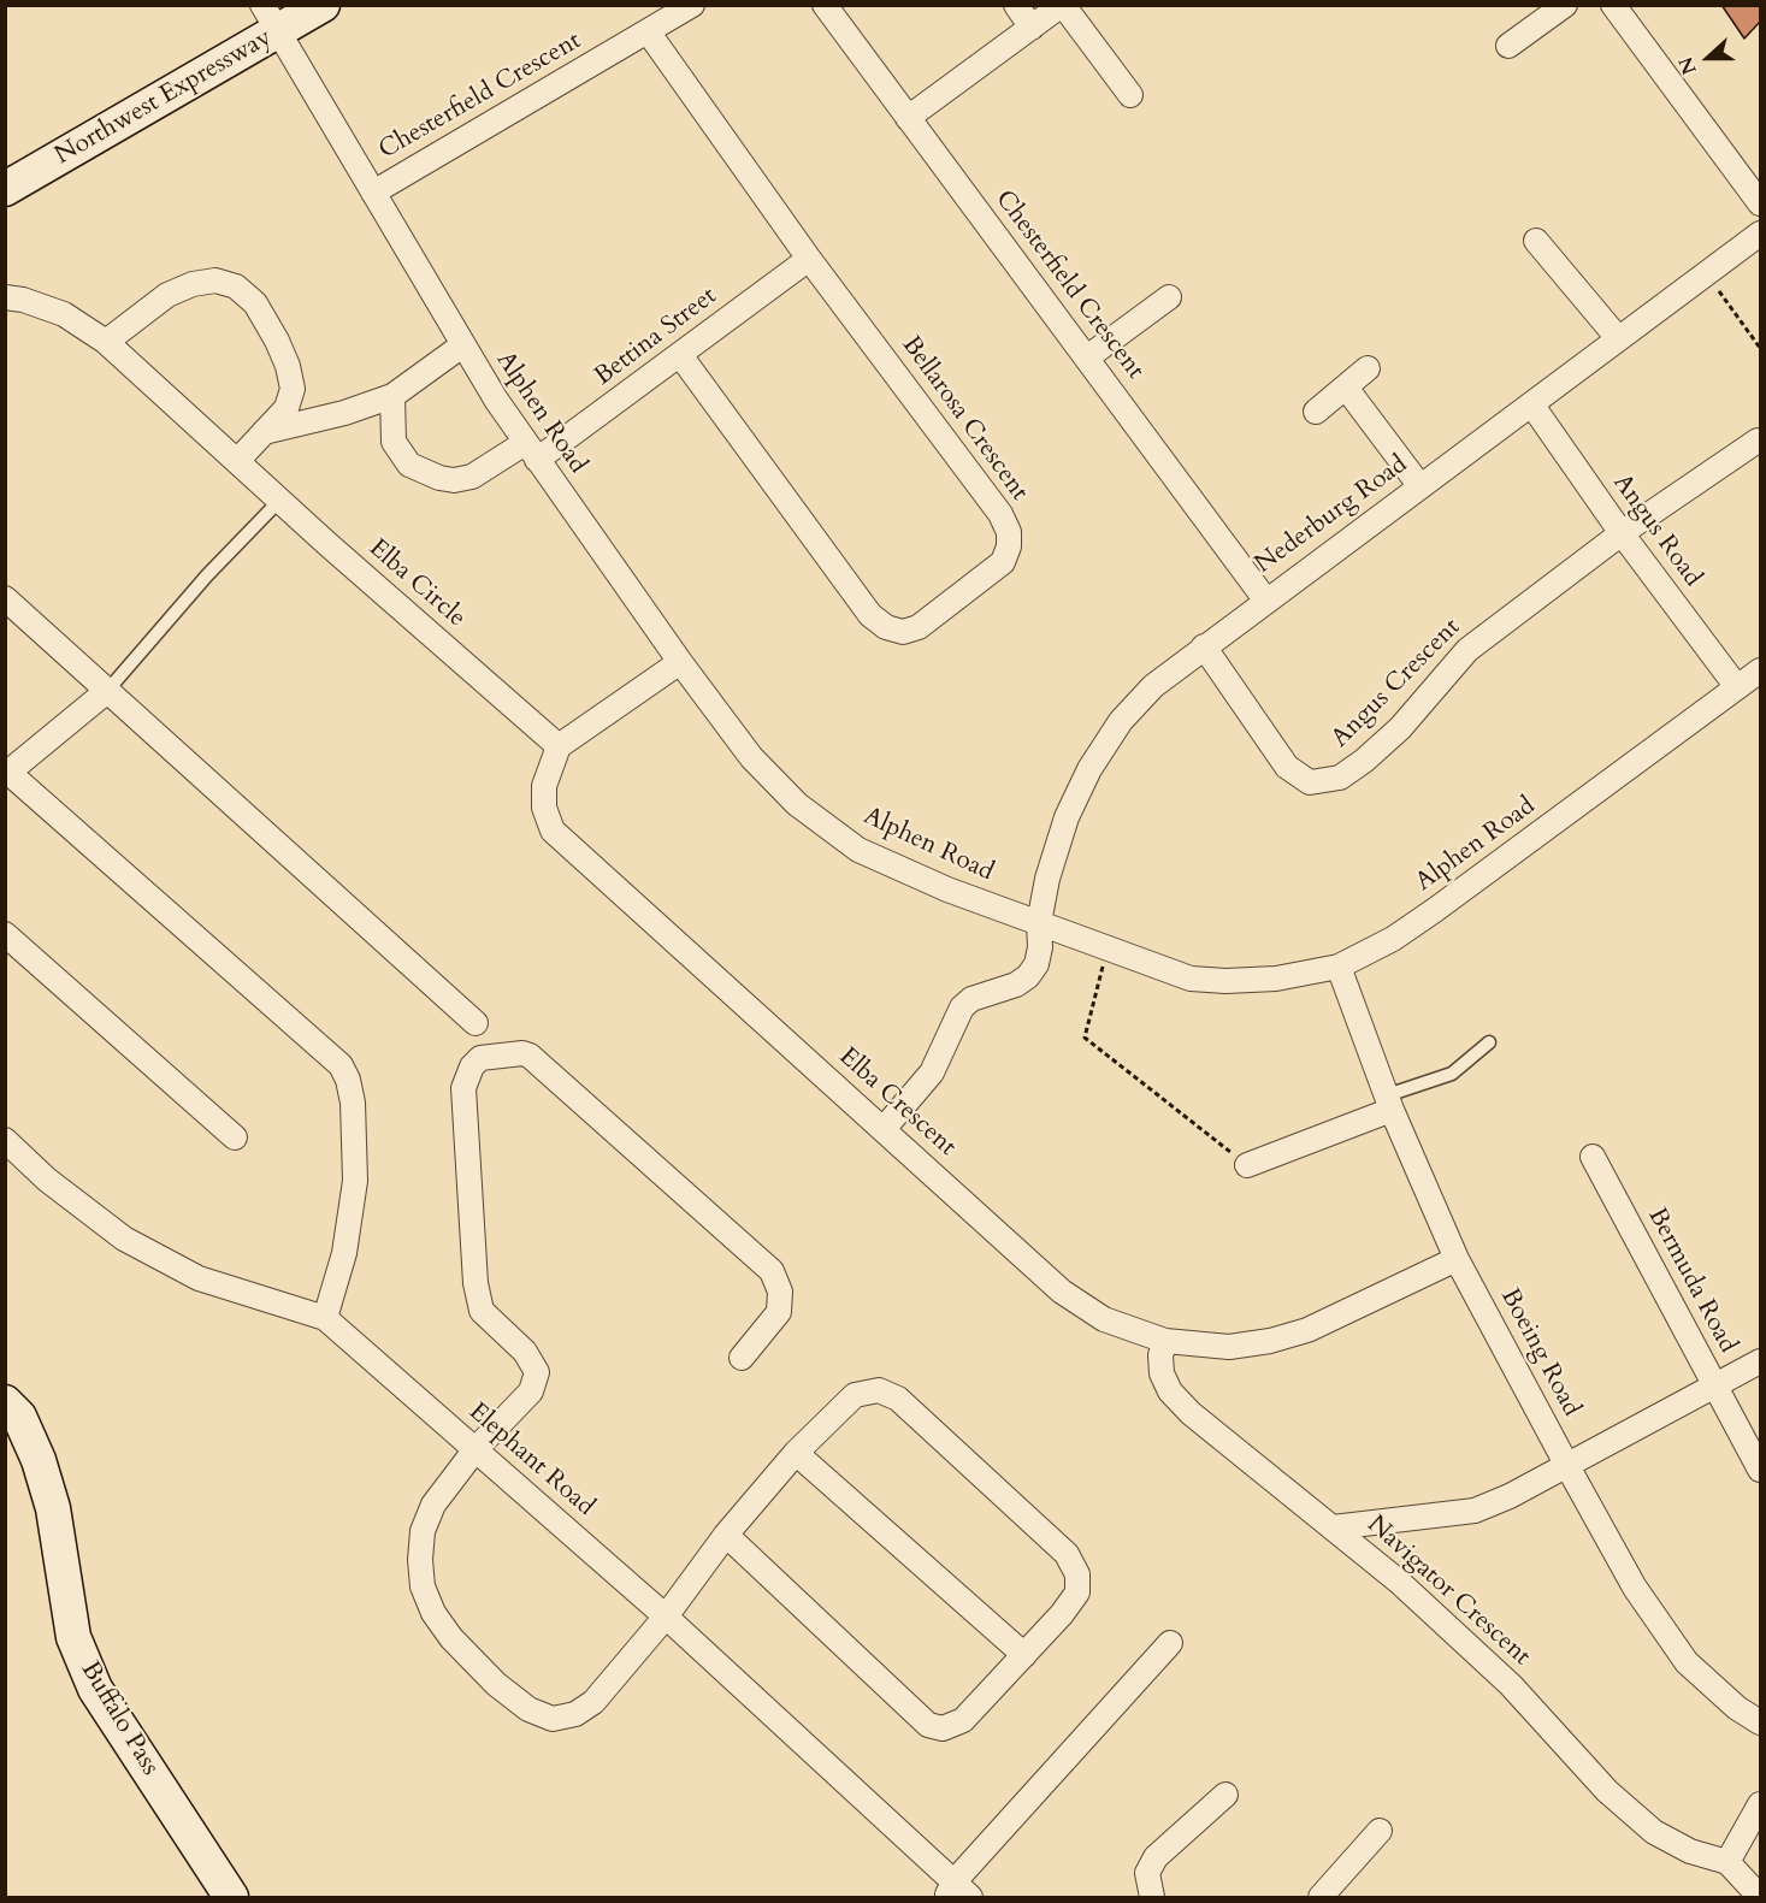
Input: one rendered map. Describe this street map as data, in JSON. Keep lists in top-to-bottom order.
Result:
{
  "streets": {
    "main road": ["Northwest Expressway", "Buffalo Pass"],
    "street": [
      "Chesterfield Crescent",
      "Bettina Street",
      "Alphen Road",
      "Bellarosa Crescent",
      "Nederburg Road",
      "Angus Road",
      "Elba Circle",
      "Angus Crescent",
      "Elba Crescent",
      "Bermuda Road",
      "Boeing Road",
      "Elephant Road",
      "Navigator Crescent"
    ]
  },
  "crossings": [
    ["Chesterfield Crescent", "Alphen Road"],
    ["Chesterfield Crescent", "Bellarosa Crescent"],
    ["Chesterfield Crescent", "Nederburg Road"],
    ["Northwest Expressway", "Alphen Road"],
    ["Bettina Street", "Alphen Road"],
    ["Bettina Street", "Bellarosa Crescent"],
    ["Alphen Road", "Nederburg Road"],
    ["Alphen Road", "Angus Road"],
    ["Alphen Road", "Boeing Road"],
    ["Nederburg Road", "Angus Road"],
    ["Nederburg Road", "Angus Crescent"],
    ["Nederburg Road", "Elba Crescent"],
    ["Angus Road", "Angus Crescent"],
    ["Elba Circle", "Elba Crescent"],
    ["Elba Crescent", "Boeing Road"],
    ["Elba Crescent", "Navigator Crescent"]
  ],
  "north": "left"
}
